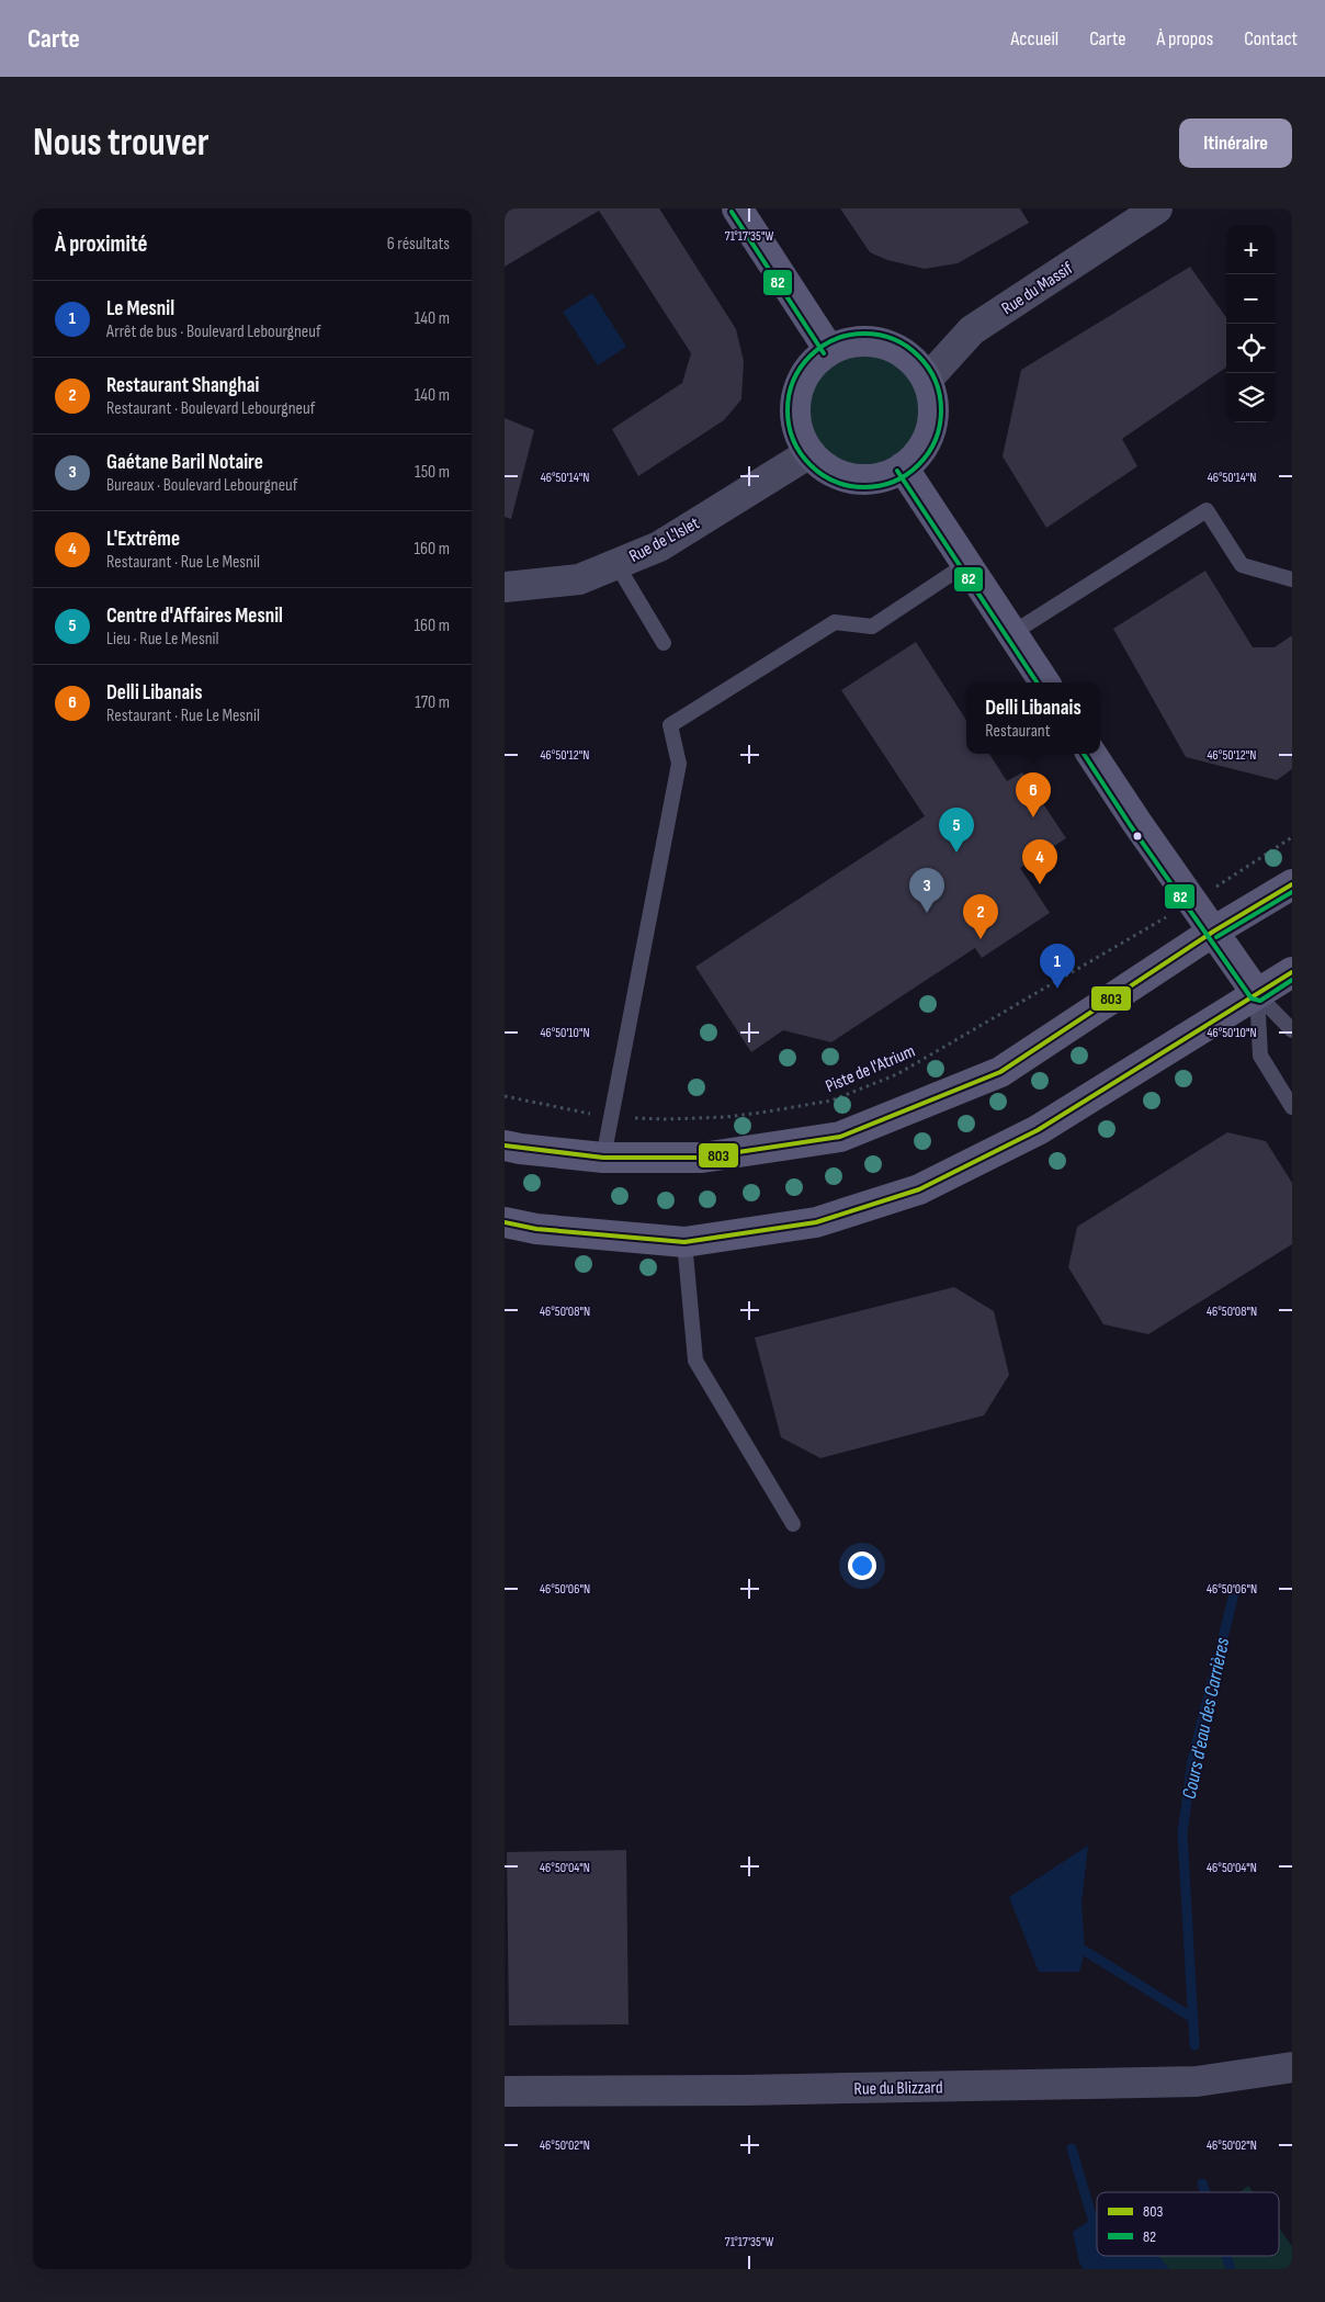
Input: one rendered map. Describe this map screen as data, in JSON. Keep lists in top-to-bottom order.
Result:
{
  "streets": {
    "street": ["Rue du Massif", "Rue de L'Islet", "Rue du Blizzard"],
    "path": ["Piste de l'Atrium"]
  },
  "crossings": [
    ["Rue du Massif", "Rue de L'Islet"]
  ],
  "water": ["Cours d'eau des Carrières"],
  "lines": ["transit line 82", "transit line 803"],
  "legend": ["803", "82"],
  "page": {
    "header": "Carte",
    "nav": [
      "Accueil",
      "Carte",
      "À propos",
      "Contact"
    ],
    "buttons": "Itinéraire",
    "title": "Nous trouver",
    "heading": ["À proximité", "6 résultats"],
    "map_buttons": ["+", "−"],
    "list": [
      {
        "mark": "1",
        "name": "Le Mesnil",
        "note": "Arrêt de bus · Boulevard Lebourgneuf",
        "value": "140 m"
      },
      {
        "mark": "2",
        "name": "Restaurant Shanghai",
        "note": "Restaurant · Boulevard Lebourgneuf",
        "value": "140 m"
      },
      {
        "mark": "3",
        "name": "Gaétane Baril Notaire",
        "note": "Bureaux · Boulevard Lebourgneuf",
        "value": "150 m"
      },
      {
        "mark": "4",
        "name": "L'Extrême",
        "note": "Restaurant · Rue Le Mesnil",
        "value": "160 m"
      },
      {
        "mark": "5",
        "name": "Centre d'Affaires Mesnil",
        "note": "Lieu · Rue Le Mesnil",
        "value": "160 m"
      },
      {
        "mark": "6",
        "name": "Delli Libanais",
        "note": "Restaurant · Rue Le Mesnil",
        "value": "170 m"
      }
    ],
    "popup": ["Delli Libanais", "Restaurant"],
    "pins": [
      "6",
      "5",
      "4",
      "3",
      "2",
      "1"
    ]
  },
  "coordinates": [
    "71°17'35\"W",
    "46°50'14\"N",
    "46°50'12\"N",
    "46°50'10\"N",
    "46°50'08\"N",
    "46°50'06\"N",
    "46°50'04\"N",
    "46°50'02\"N"
  ]
}
